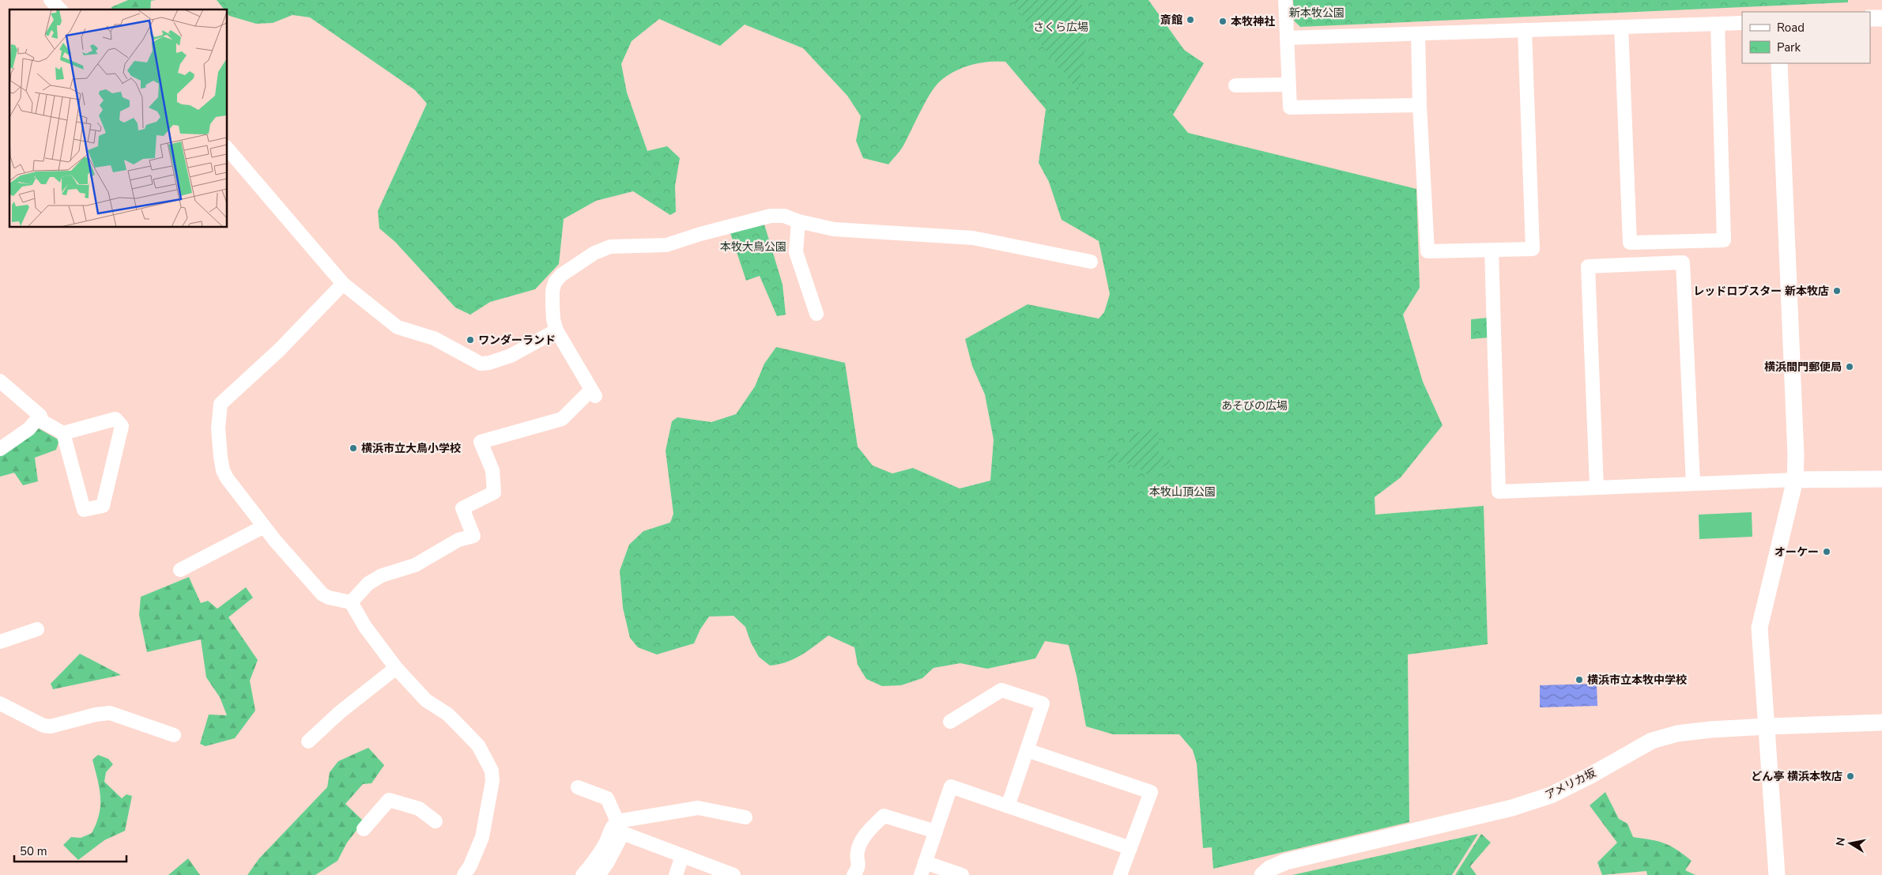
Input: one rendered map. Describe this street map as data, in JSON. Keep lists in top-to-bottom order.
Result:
{
  "streets": {
    "street": ["アメリカ坂"]
  },
  "parks": [
    "新本牧公園",
    "さくら広場",
    "本牧大鳥公園",
    "あそびの広場",
    "本牧山頂公園"
  ],
  "places": [
    "斎館",
    "本牧神社",
    "レッドロブスター 新本牧店",
    "ワンダーランド",
    "横浜間門郵便局",
    "横浜市立大鳥小学校",
    "オーケー",
    "横浜市立本牧中学校",
    "どん亭 横浜本牧店"
  ],
  "legend": ["Road", "Park"],
  "scale_bar": "50 m",
  "north": "left"
}
